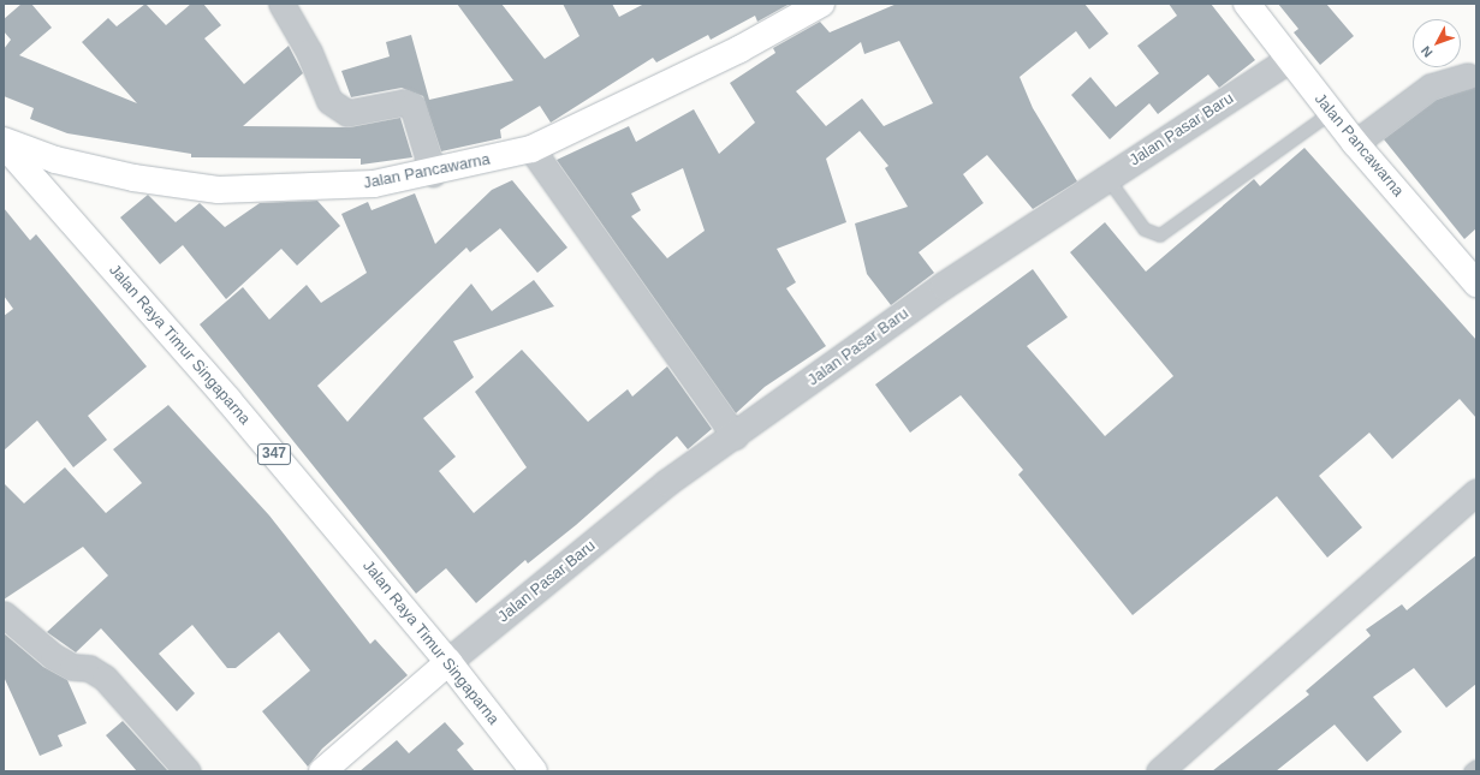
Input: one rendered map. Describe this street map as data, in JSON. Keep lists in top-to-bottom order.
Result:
{
  "streets": {
    "main road": ["Jalan Pancawarna", "Jalan Raya Timur Singaparna", "347"],
    "street": ["Jalan Pasar Baru"]
  },
  "crossings": [
    ["Jalan Pasar Baru", "Jalan Pancawarna"],
    ["Jalan Pasar Baru", "Jalan Raya Timur Singaparna"]
  ],
  "north": "bottom left"
}
